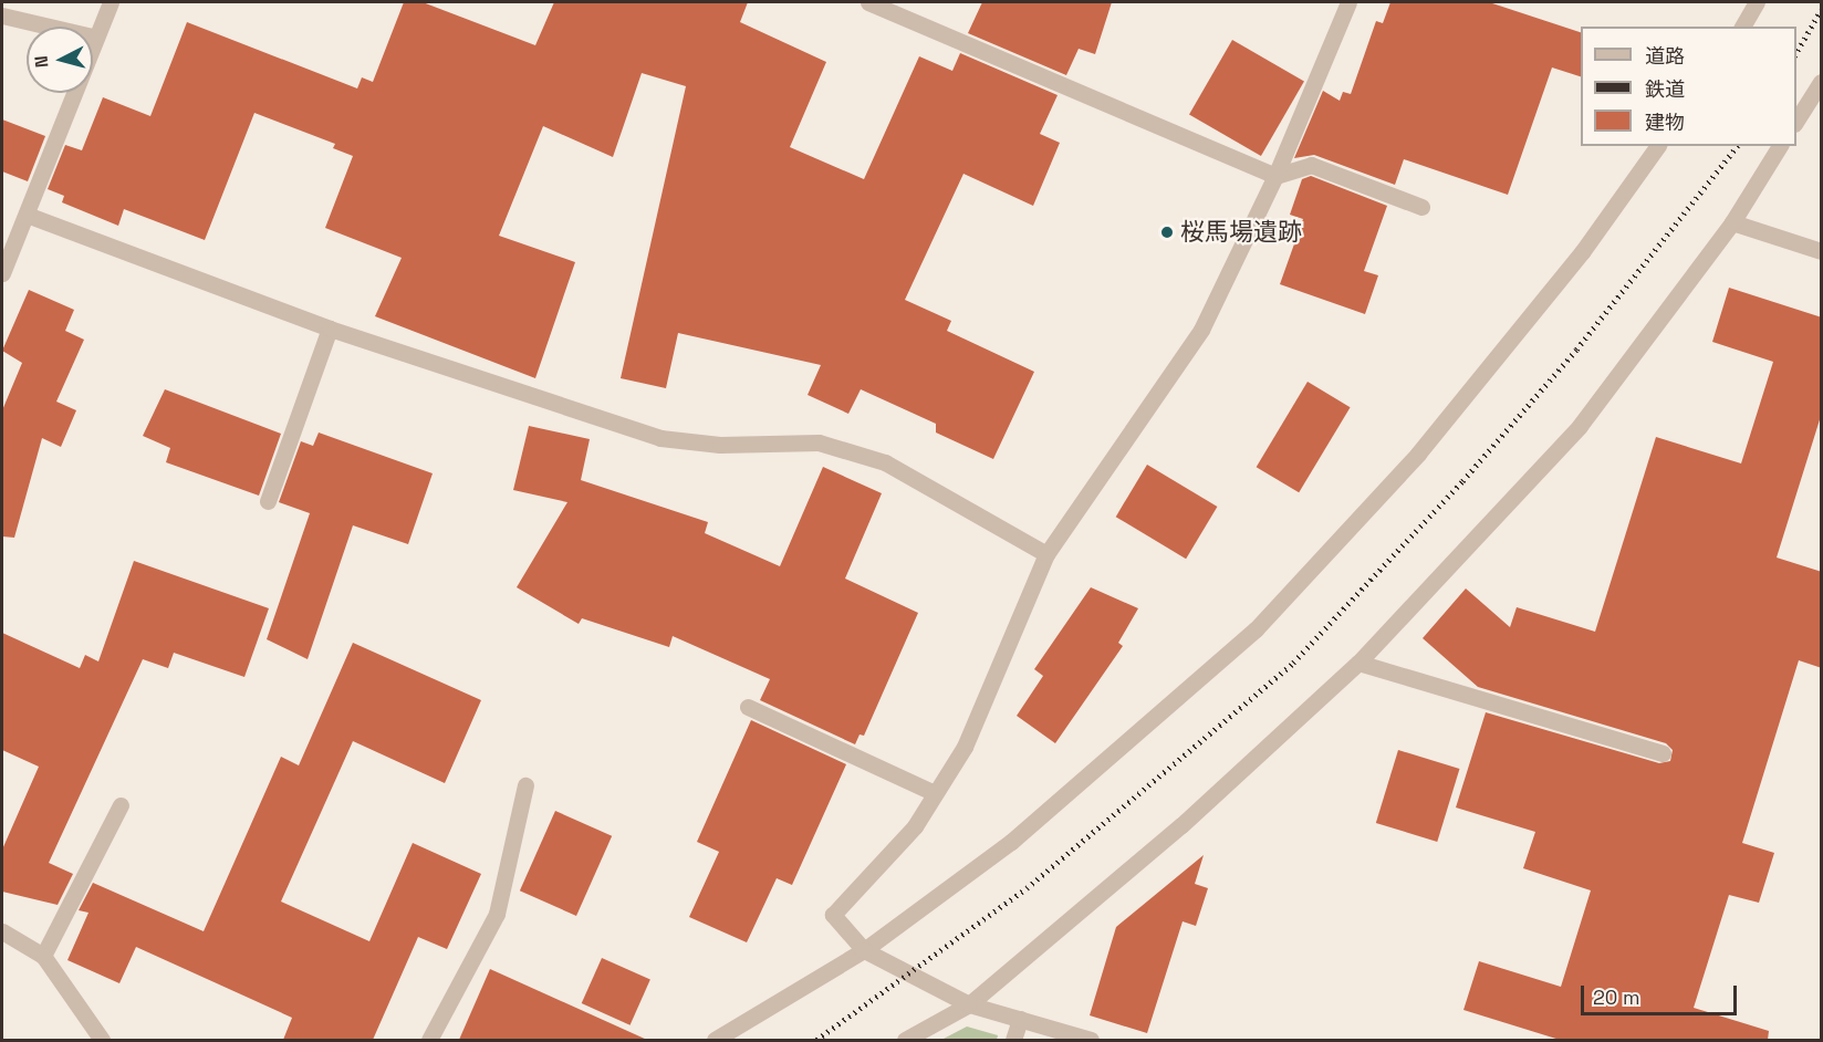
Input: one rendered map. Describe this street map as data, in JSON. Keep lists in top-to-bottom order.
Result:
{
  "places": ["桜馬場遺跡"],
  "legend": ["道路", "鉄道", "建物"],
  "scale_bar": "20 m",
  "north": "left"
}
